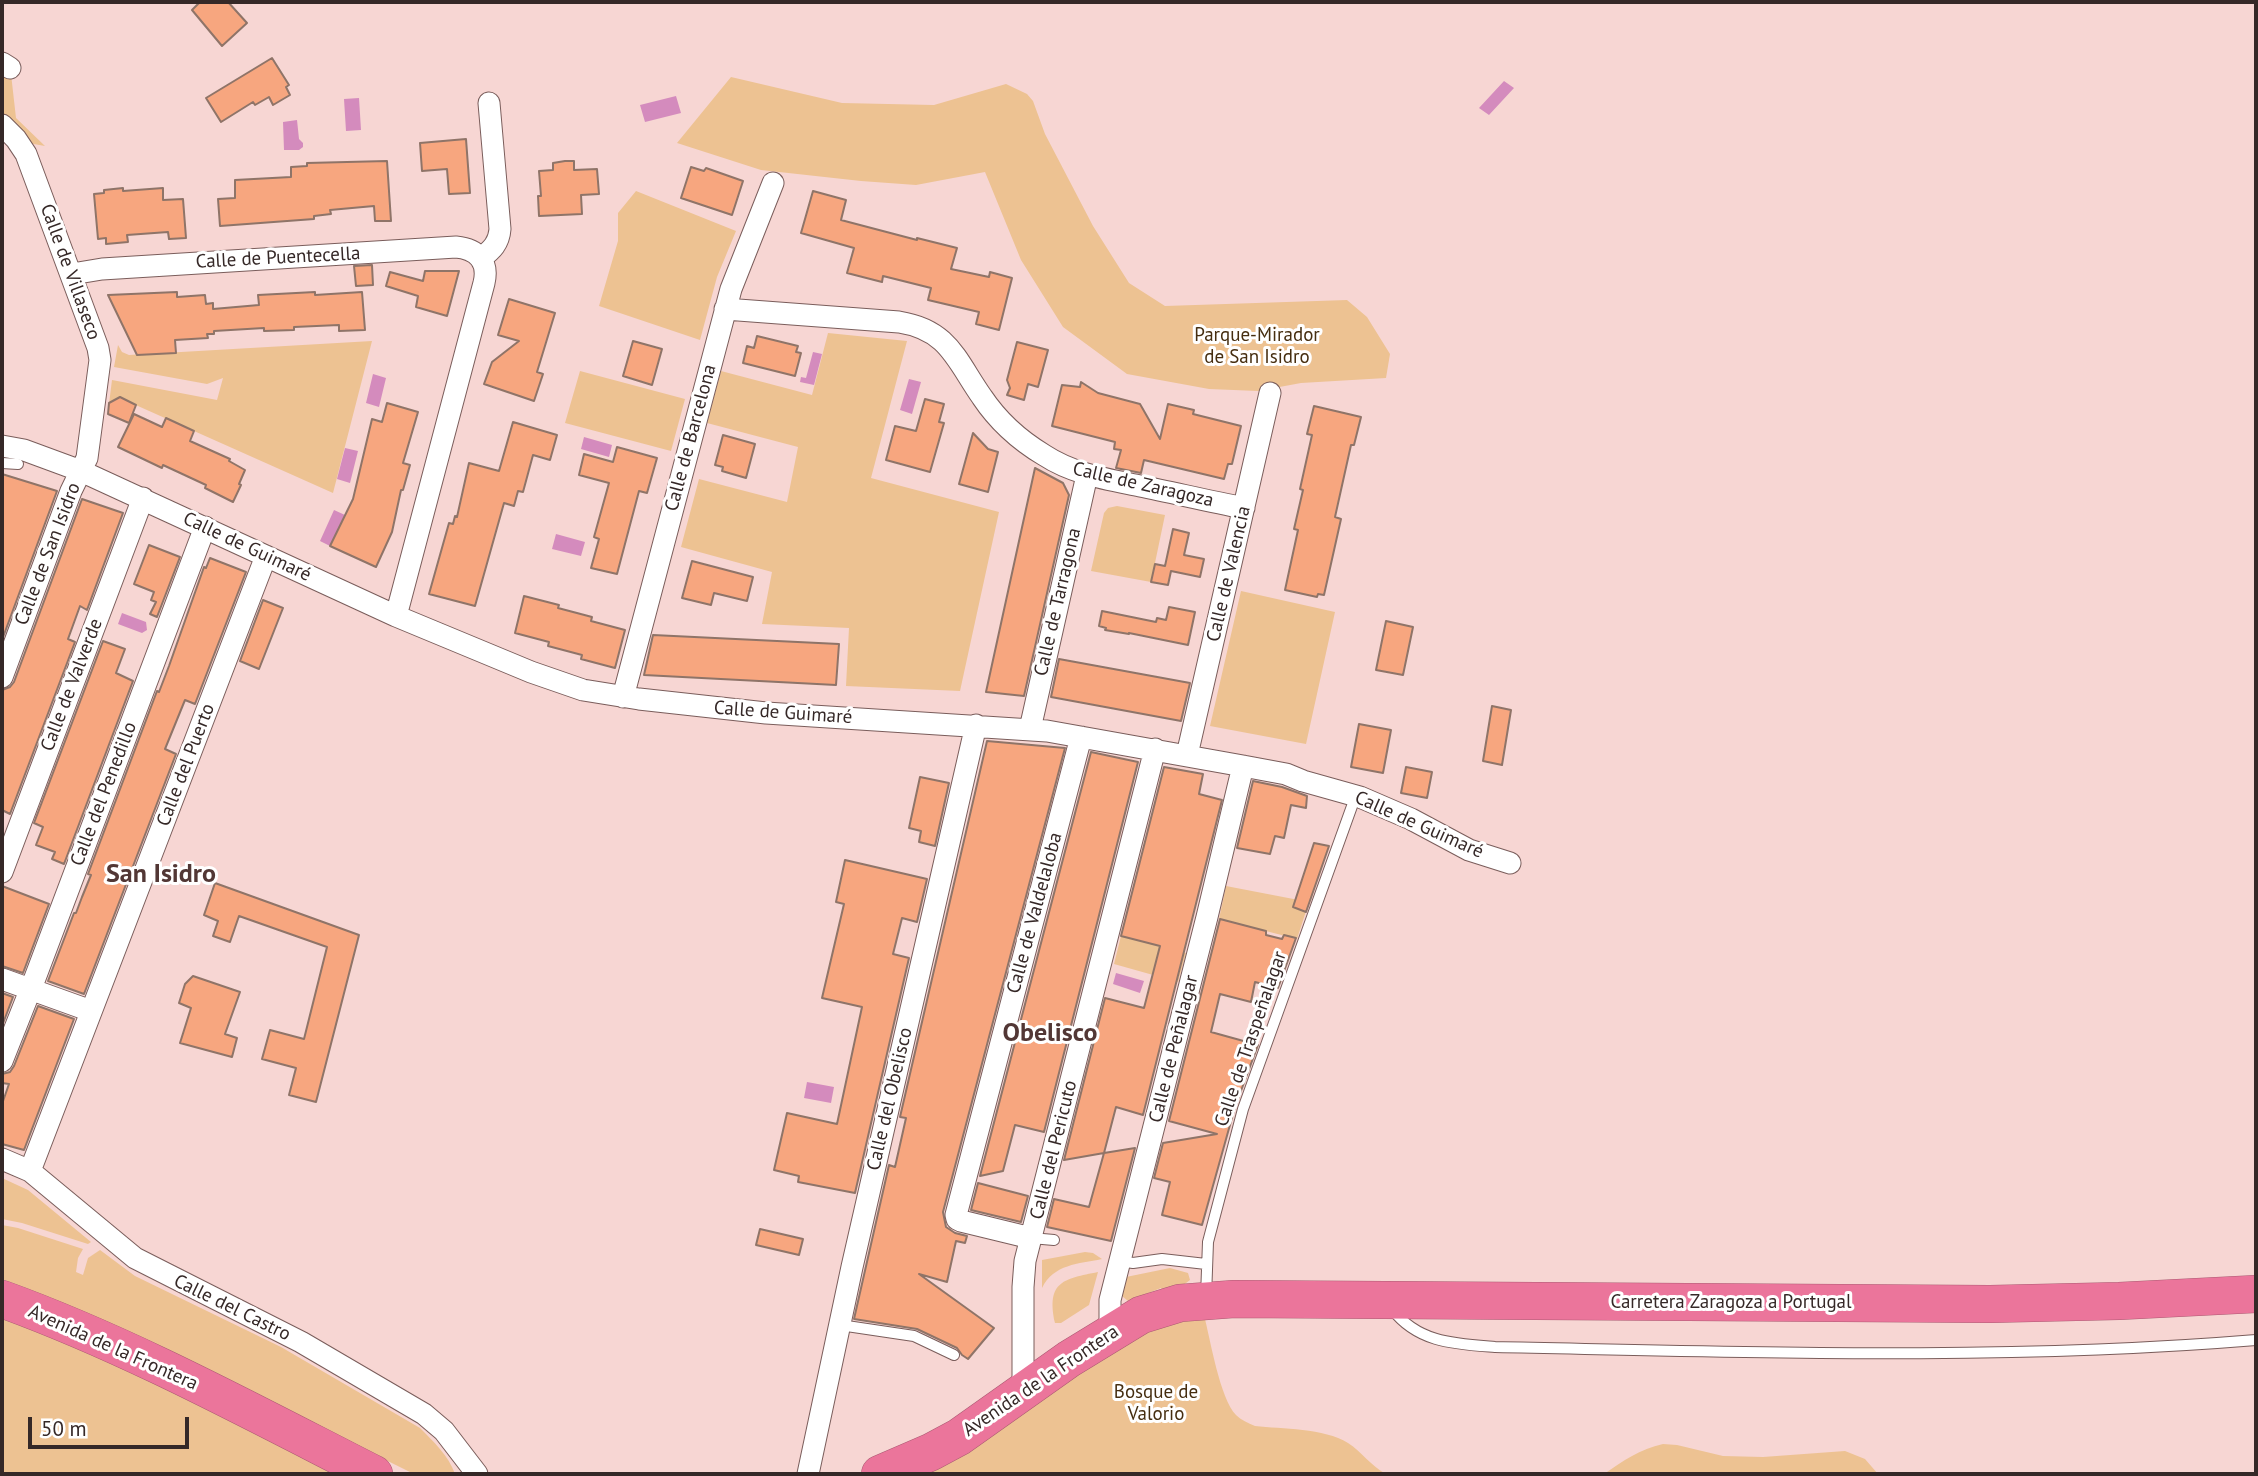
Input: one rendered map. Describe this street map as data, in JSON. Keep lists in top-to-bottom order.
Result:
{
  "streets": {
    "highway": ["Carretera Zaragoza a Portugal", "Avenida de la Frontera"],
    "street": [
      "Calle de Puentecella",
      "Calle de Villaseco",
      "Calle de Barcelona",
      "Calle de Zaragoza",
      "Calle de Guimaré",
      "Calle de San Isidro",
      "Calle de Valencia",
      "Calle de Tarragona",
      "Calle de Valverde",
      "Calle del Puerto",
      "Calle del Penedillo",
      "Calle de Valdelaloba",
      "Calle de Peñalagar",
      "Calle del Obelisco",
      "Calle del Pericuto",
      "Calle del Castro"
    ],
    "lane": ["Calle de Traspeñalagar"]
  },
  "crossings": [
    ["Calle de Puentecella", "Calle de Villaseco"],
    ["Calle de Villaseco", "Calle de Guimaré"],
    ["Calle de Villaseco", "Calle de San Isidro"],
    ["Calle de Barcelona", "Calle de Zaragoza"],
    ["Calle de Barcelona", "Calle de Guimaré"],
    ["Calle de Zaragoza", "Calle de Valencia"],
    ["Calle de Zaragoza", "Calle de Tarragona"],
    ["Calle de Guimaré", "Calle de San Isidro"],
    ["Calle de Guimaré", "Calle de Valencia"],
    ["Calle de Guimaré", "Calle de Tarragona"],
    ["Calle de Guimaré", "Calle de Valverde"],
    ["Calle de Guimaré", "Calle del Puerto"],
    ["Calle de Guimaré", "Calle del Penedillo"],
    ["Calle de Guimaré", "Calle de Valdelaloba"],
    ["Calle de Guimaré", "Calle de Traspeñalagar"],
    ["Calle de Guimaré", "Calle de Peñalagar"],
    ["Calle de Guimaré", "Calle del Obelisco"],
    ["Calle de Guimaré", "Calle del Pericuto"],
    ["Calle del Puerto", "Calle del Castro"],
    ["Calle de Valdelaloba", "Calle del Pericuto"],
    ["Calle de Traspeñalagar", "Carretera Zaragoza a Portugal"],
    ["Calle de Traspeñalagar", "Avenida de la Frontera"],
    ["Calle de Peñalagar", "Avenida de la Frontera"],
    ["Calle del Pericuto", "Avenida de la Frontera"],
    ["Carretera Zaragoza a Portugal", "Avenida de la Frontera"]
  ],
  "districts": ["San Isidro", "Obelisco"],
  "parks": ["Parque-Mirador de San Isidro", "Bosque de Valorio"],
  "scale_bar": "50 m"
}
